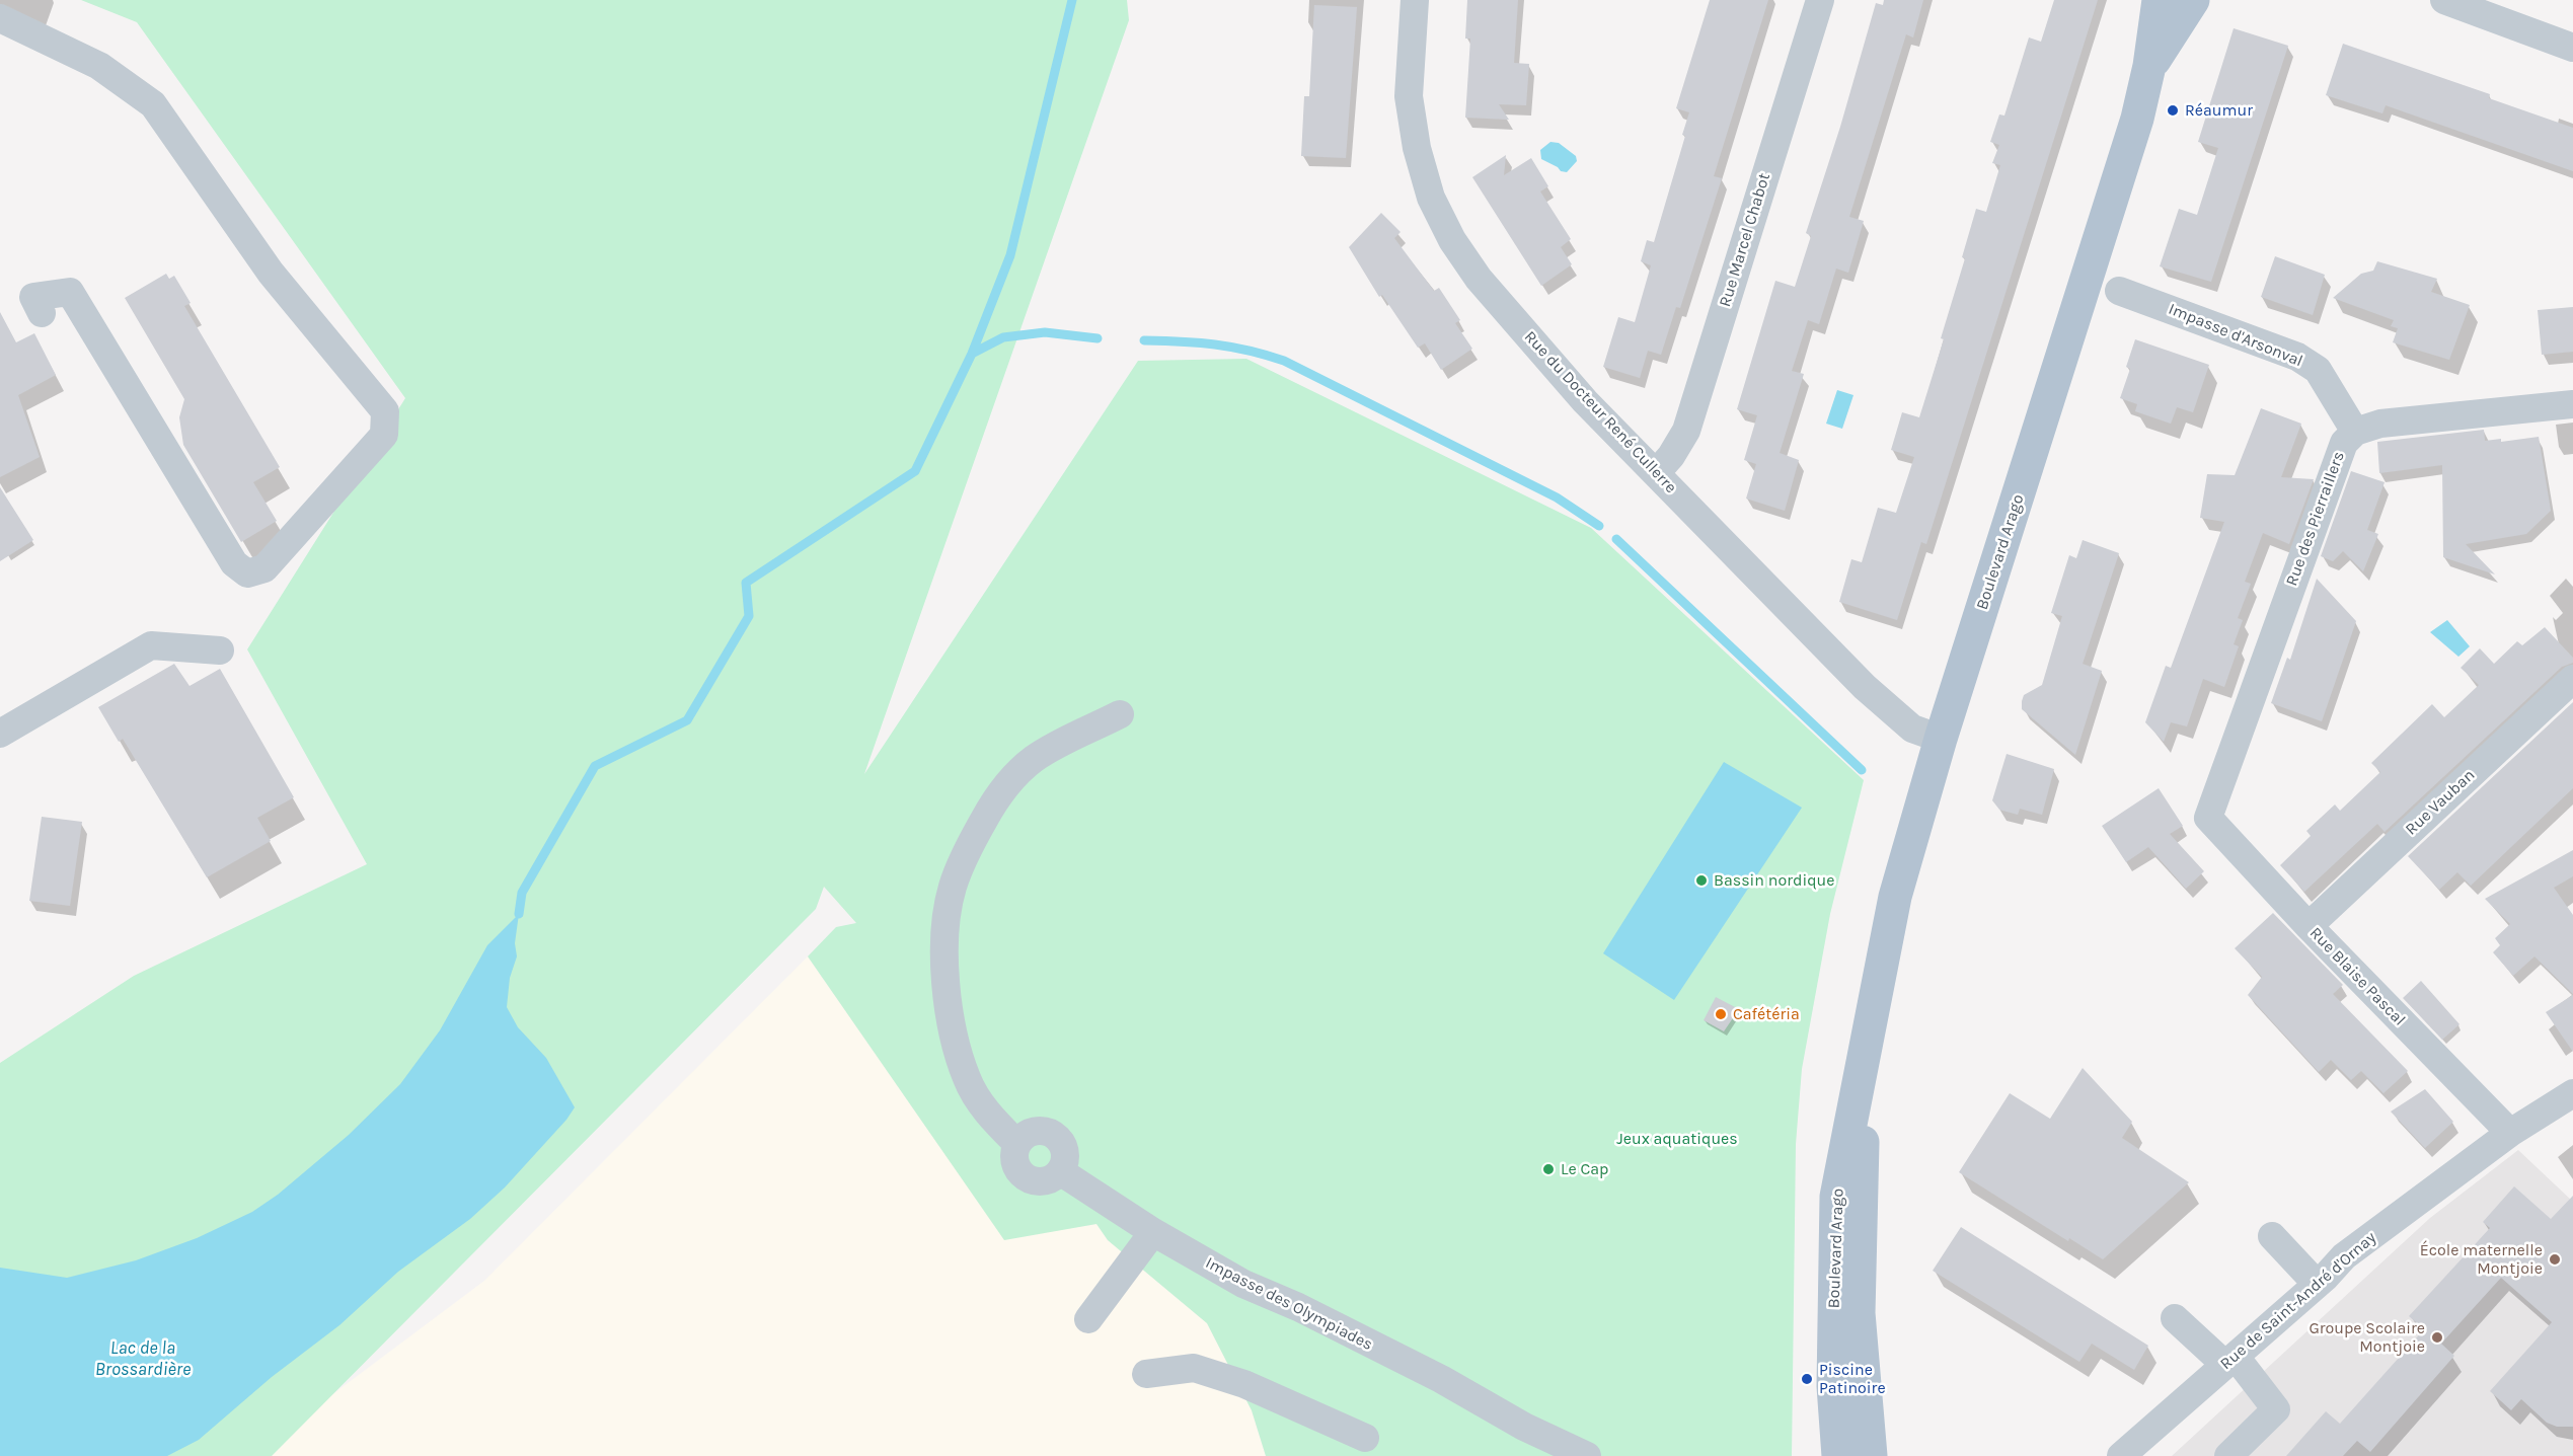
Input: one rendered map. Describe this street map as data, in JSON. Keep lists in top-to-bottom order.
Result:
{
  "streets": {
    "main road": ["Boulevard Arago"],
    "street": [
      "Rue Marcel Chabot",
      "Impasse d'Arsonval",
      "Rue du Docteur René Cullerre",
      "Rue des Pierraillers",
      "Rue Vauban",
      "Rue Blaise Pascal",
      "Rue de Saint-André d'Ornay",
      "Impasse des Olympiades"
    ]
  },
  "crossings": [
    ["Rue Marcel Chabot", "Rue du Docteur René Cullerre"],
    ["Impasse d'Arsonval", "Rue des Pierraillers"],
    ["Rue du Docteur René Cullerre", "Boulevard Arago"],
    ["Rue des Pierraillers", "Rue Blaise Pascal"],
    ["Rue Vauban", "Rue Blaise Pascal"],
    ["Rue Blaise Pascal", "Rue de Saint-André d'Ornay"]
  ],
  "water": ["Lac de la Brossardière"],
  "parks": ["Jeux aquatiques"],
  "places": [
    "Réaumur",
    "Bassin nordique",
    "Cafétéria",
    "Le Cap",
    "École maternelle Montjoie",
    "Groupe Scolaire Montjoie",
    "Piscine Patinoire"
  ]
}
